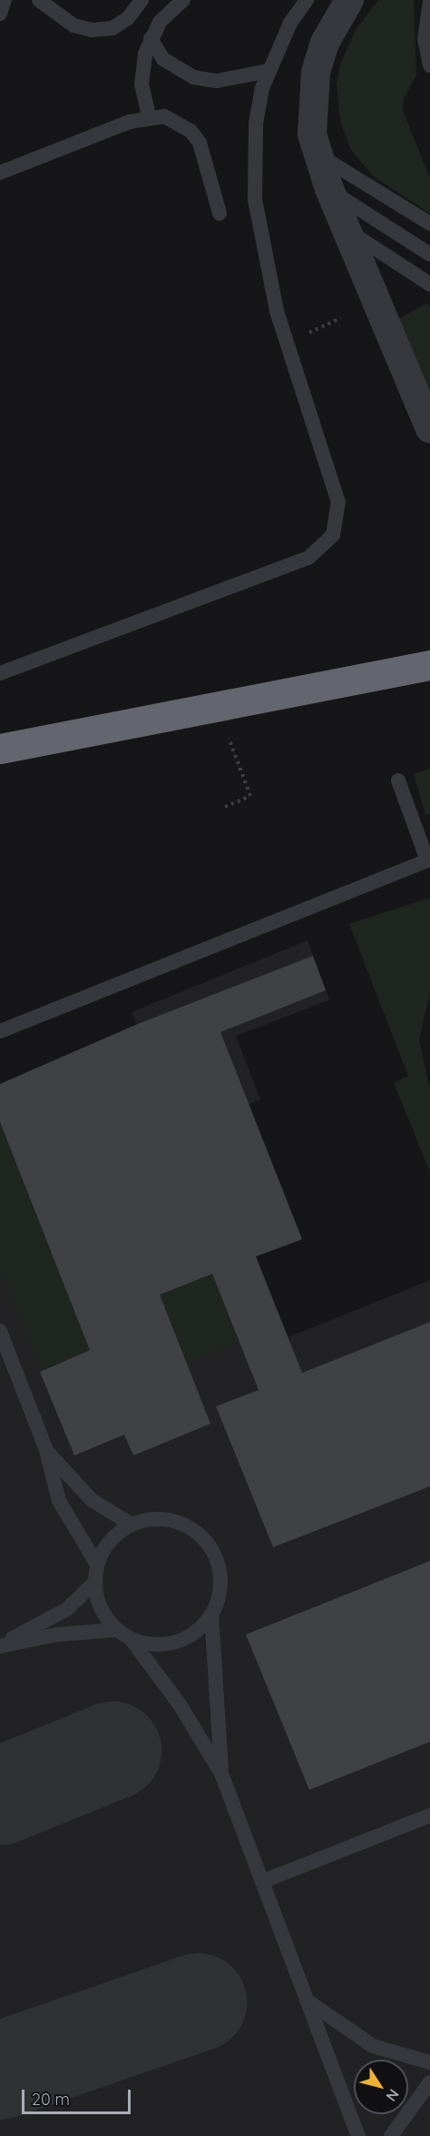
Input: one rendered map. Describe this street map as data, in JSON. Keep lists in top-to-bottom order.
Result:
{
  "scale_bar": "20 m",
  "north": "bottom right"
}
